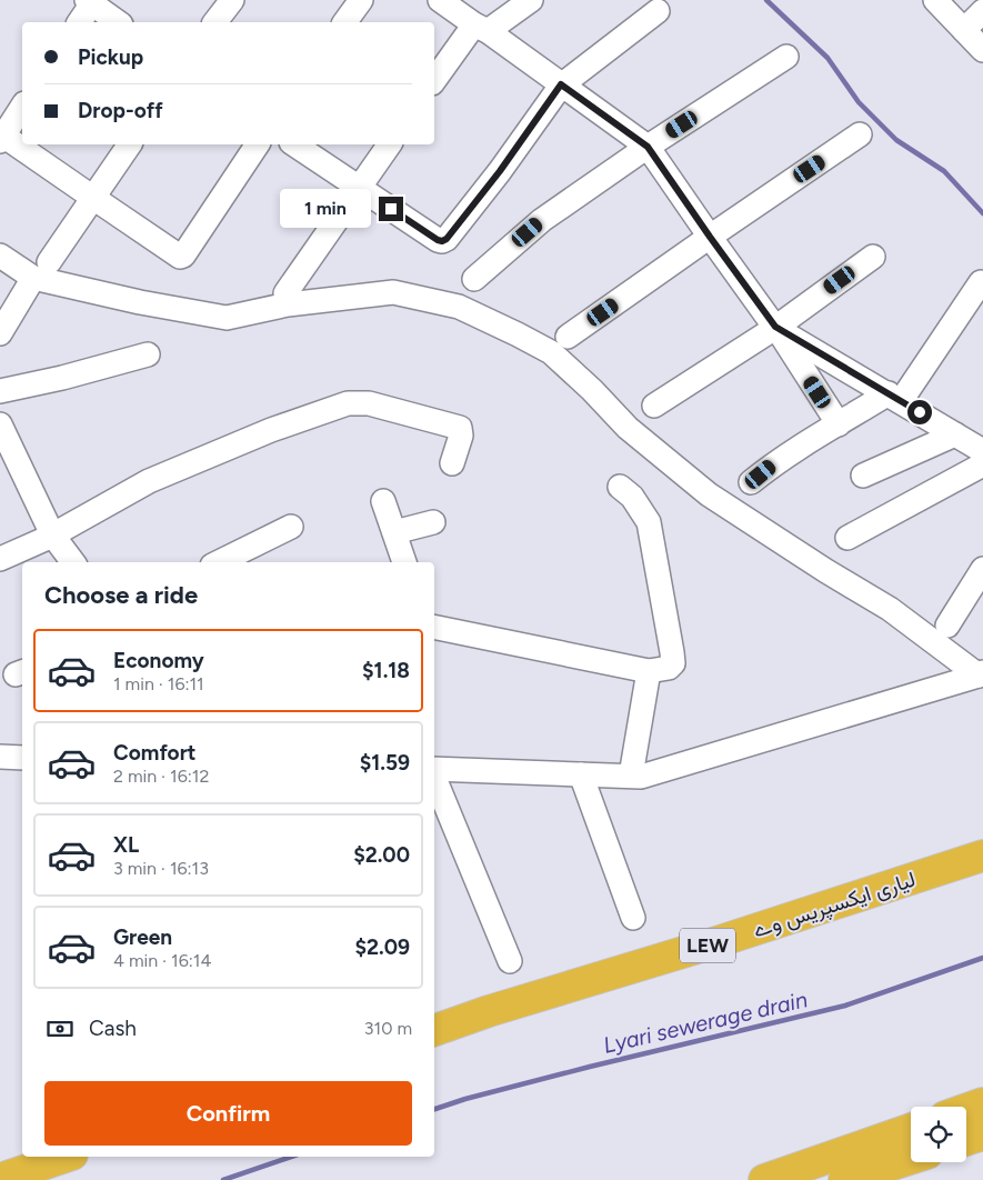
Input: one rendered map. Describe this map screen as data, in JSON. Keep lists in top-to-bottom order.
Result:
{
  "streets": {
    "highway": ["لیاری ایکسپریس وے", "LEW"]
  },
  "water": ["Lyari sewerage drain"],
  "page": {
    "banner": ["Pickup", "Drop-off"],
    "bubble": "1 min",
    "heading": "Choose a ride",
    "list": [
      {
        "name": "Economy",
        "note": "1 min · 16:11",
        "value": "$1.18"
      },
      {
        "name": "Comfort",
        "note": "2 min · 16:12",
        "value": "$1.59"
      },
      {
        "name": "XL",
        "note": "3 min · 16:13",
        "value": "$2.00"
      },
      {
        "name": "Green",
        "note": "4 min · 16:14",
        "value": "$2.09"
      }
    ],
    "pay": ["Cash", "310 m"],
    "buttons": "Confirm"
  }
}
